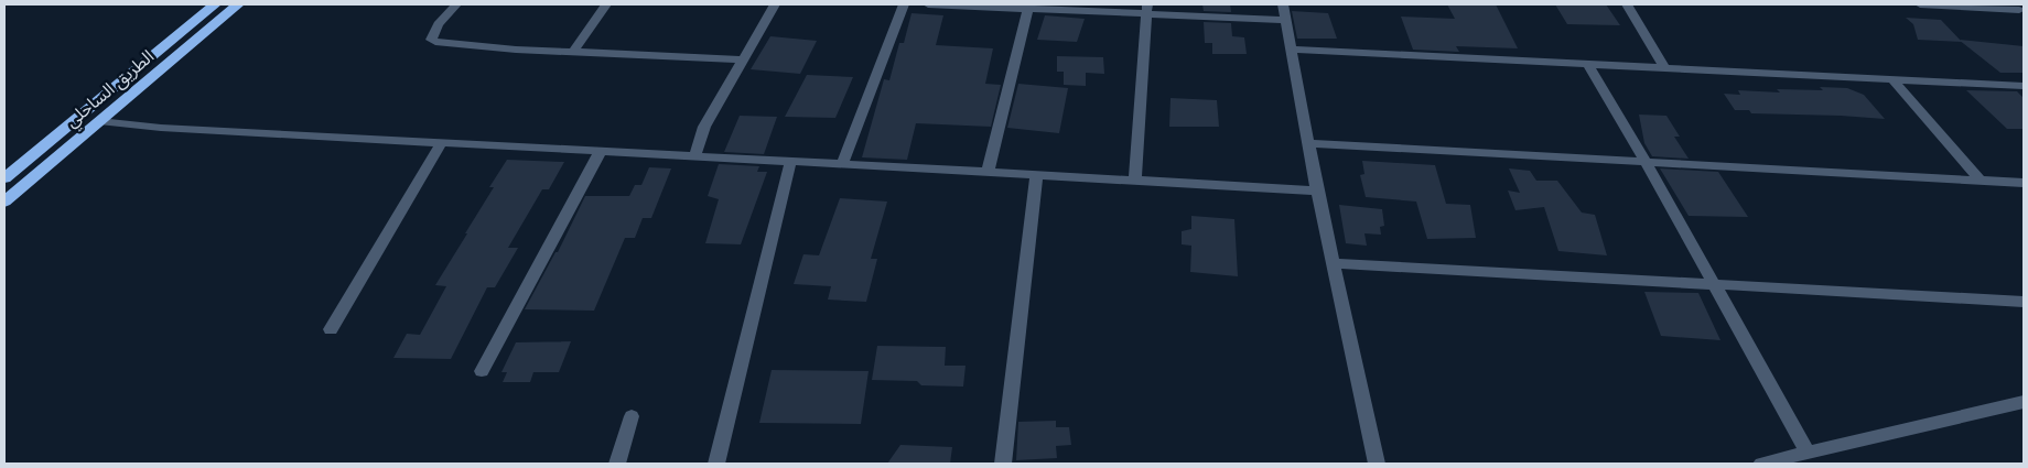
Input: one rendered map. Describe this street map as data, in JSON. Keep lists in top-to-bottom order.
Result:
{
  "streets": {
    "highway": ["الطريق الساحلي"]
  }
}
